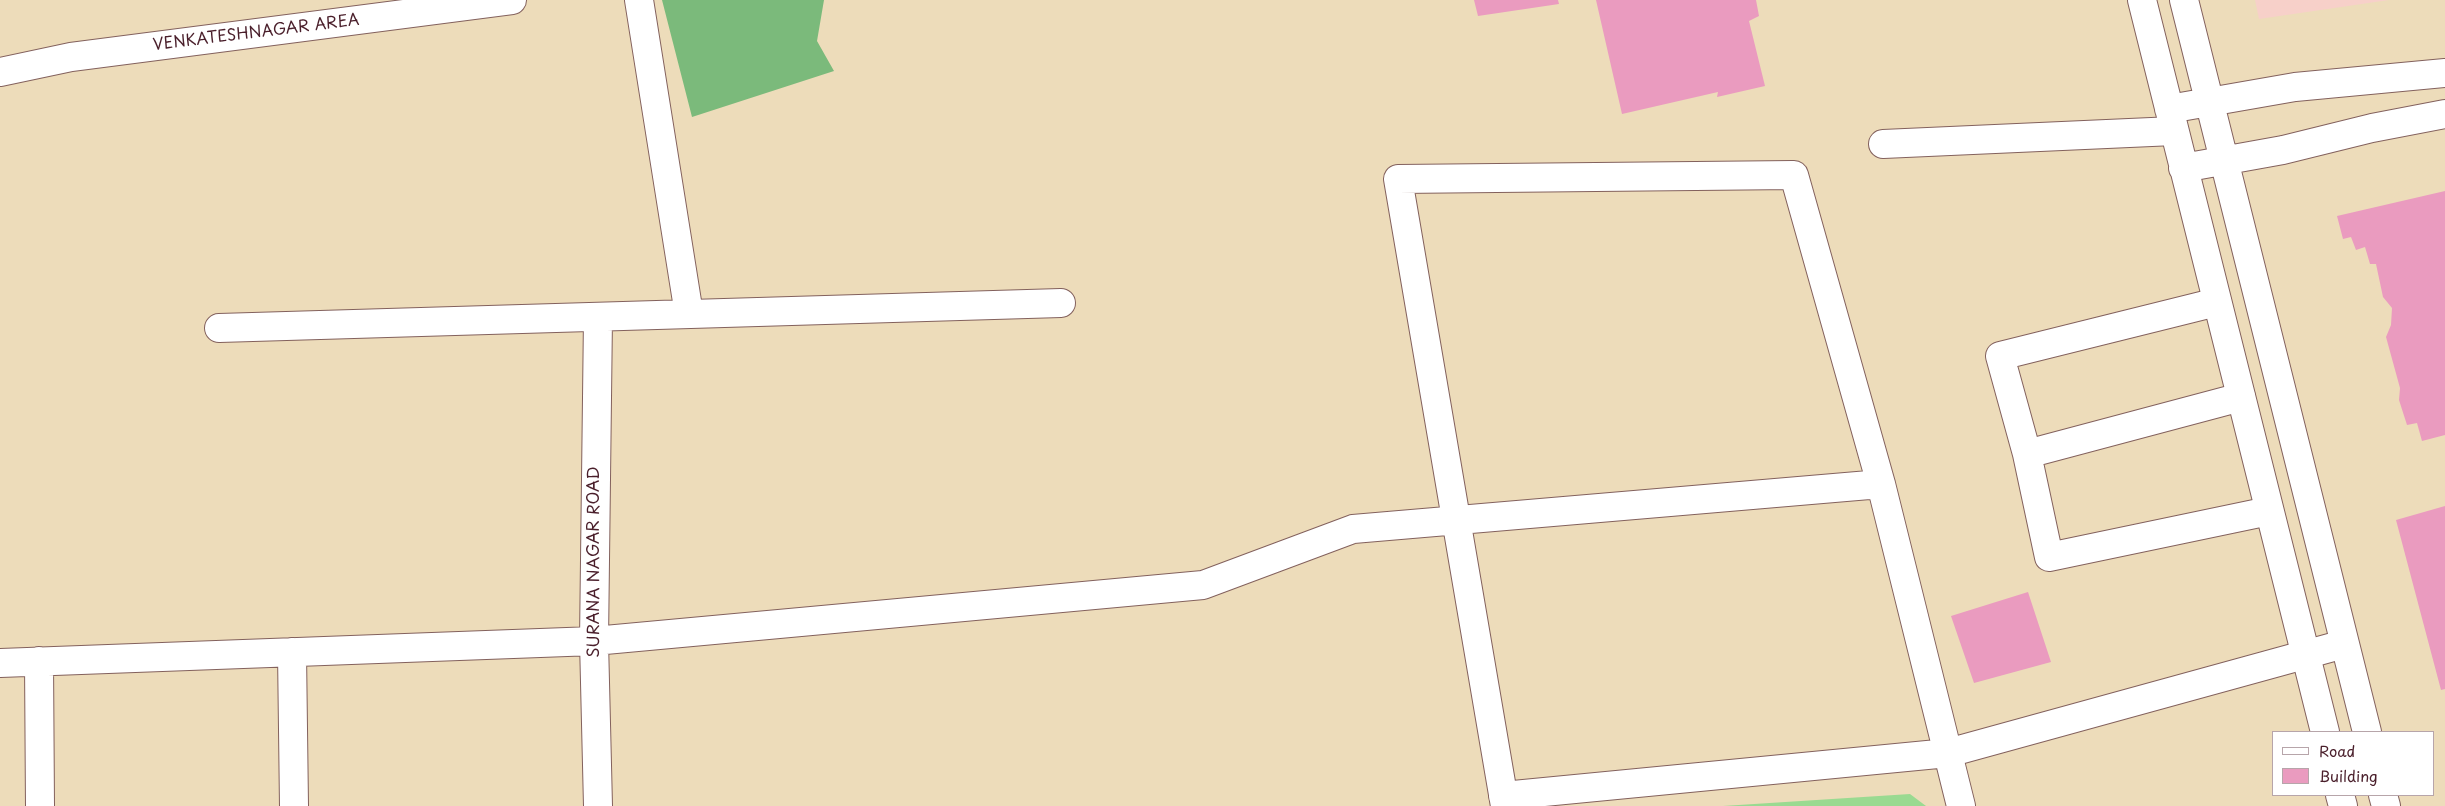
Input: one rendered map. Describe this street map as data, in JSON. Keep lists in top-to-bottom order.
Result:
{
  "streets": {
    "street": ["VENKATESHNAGAR AREA", "SURANA NAGAR ROAD"]
  },
  "legend": ["Road", "Building"]
}
